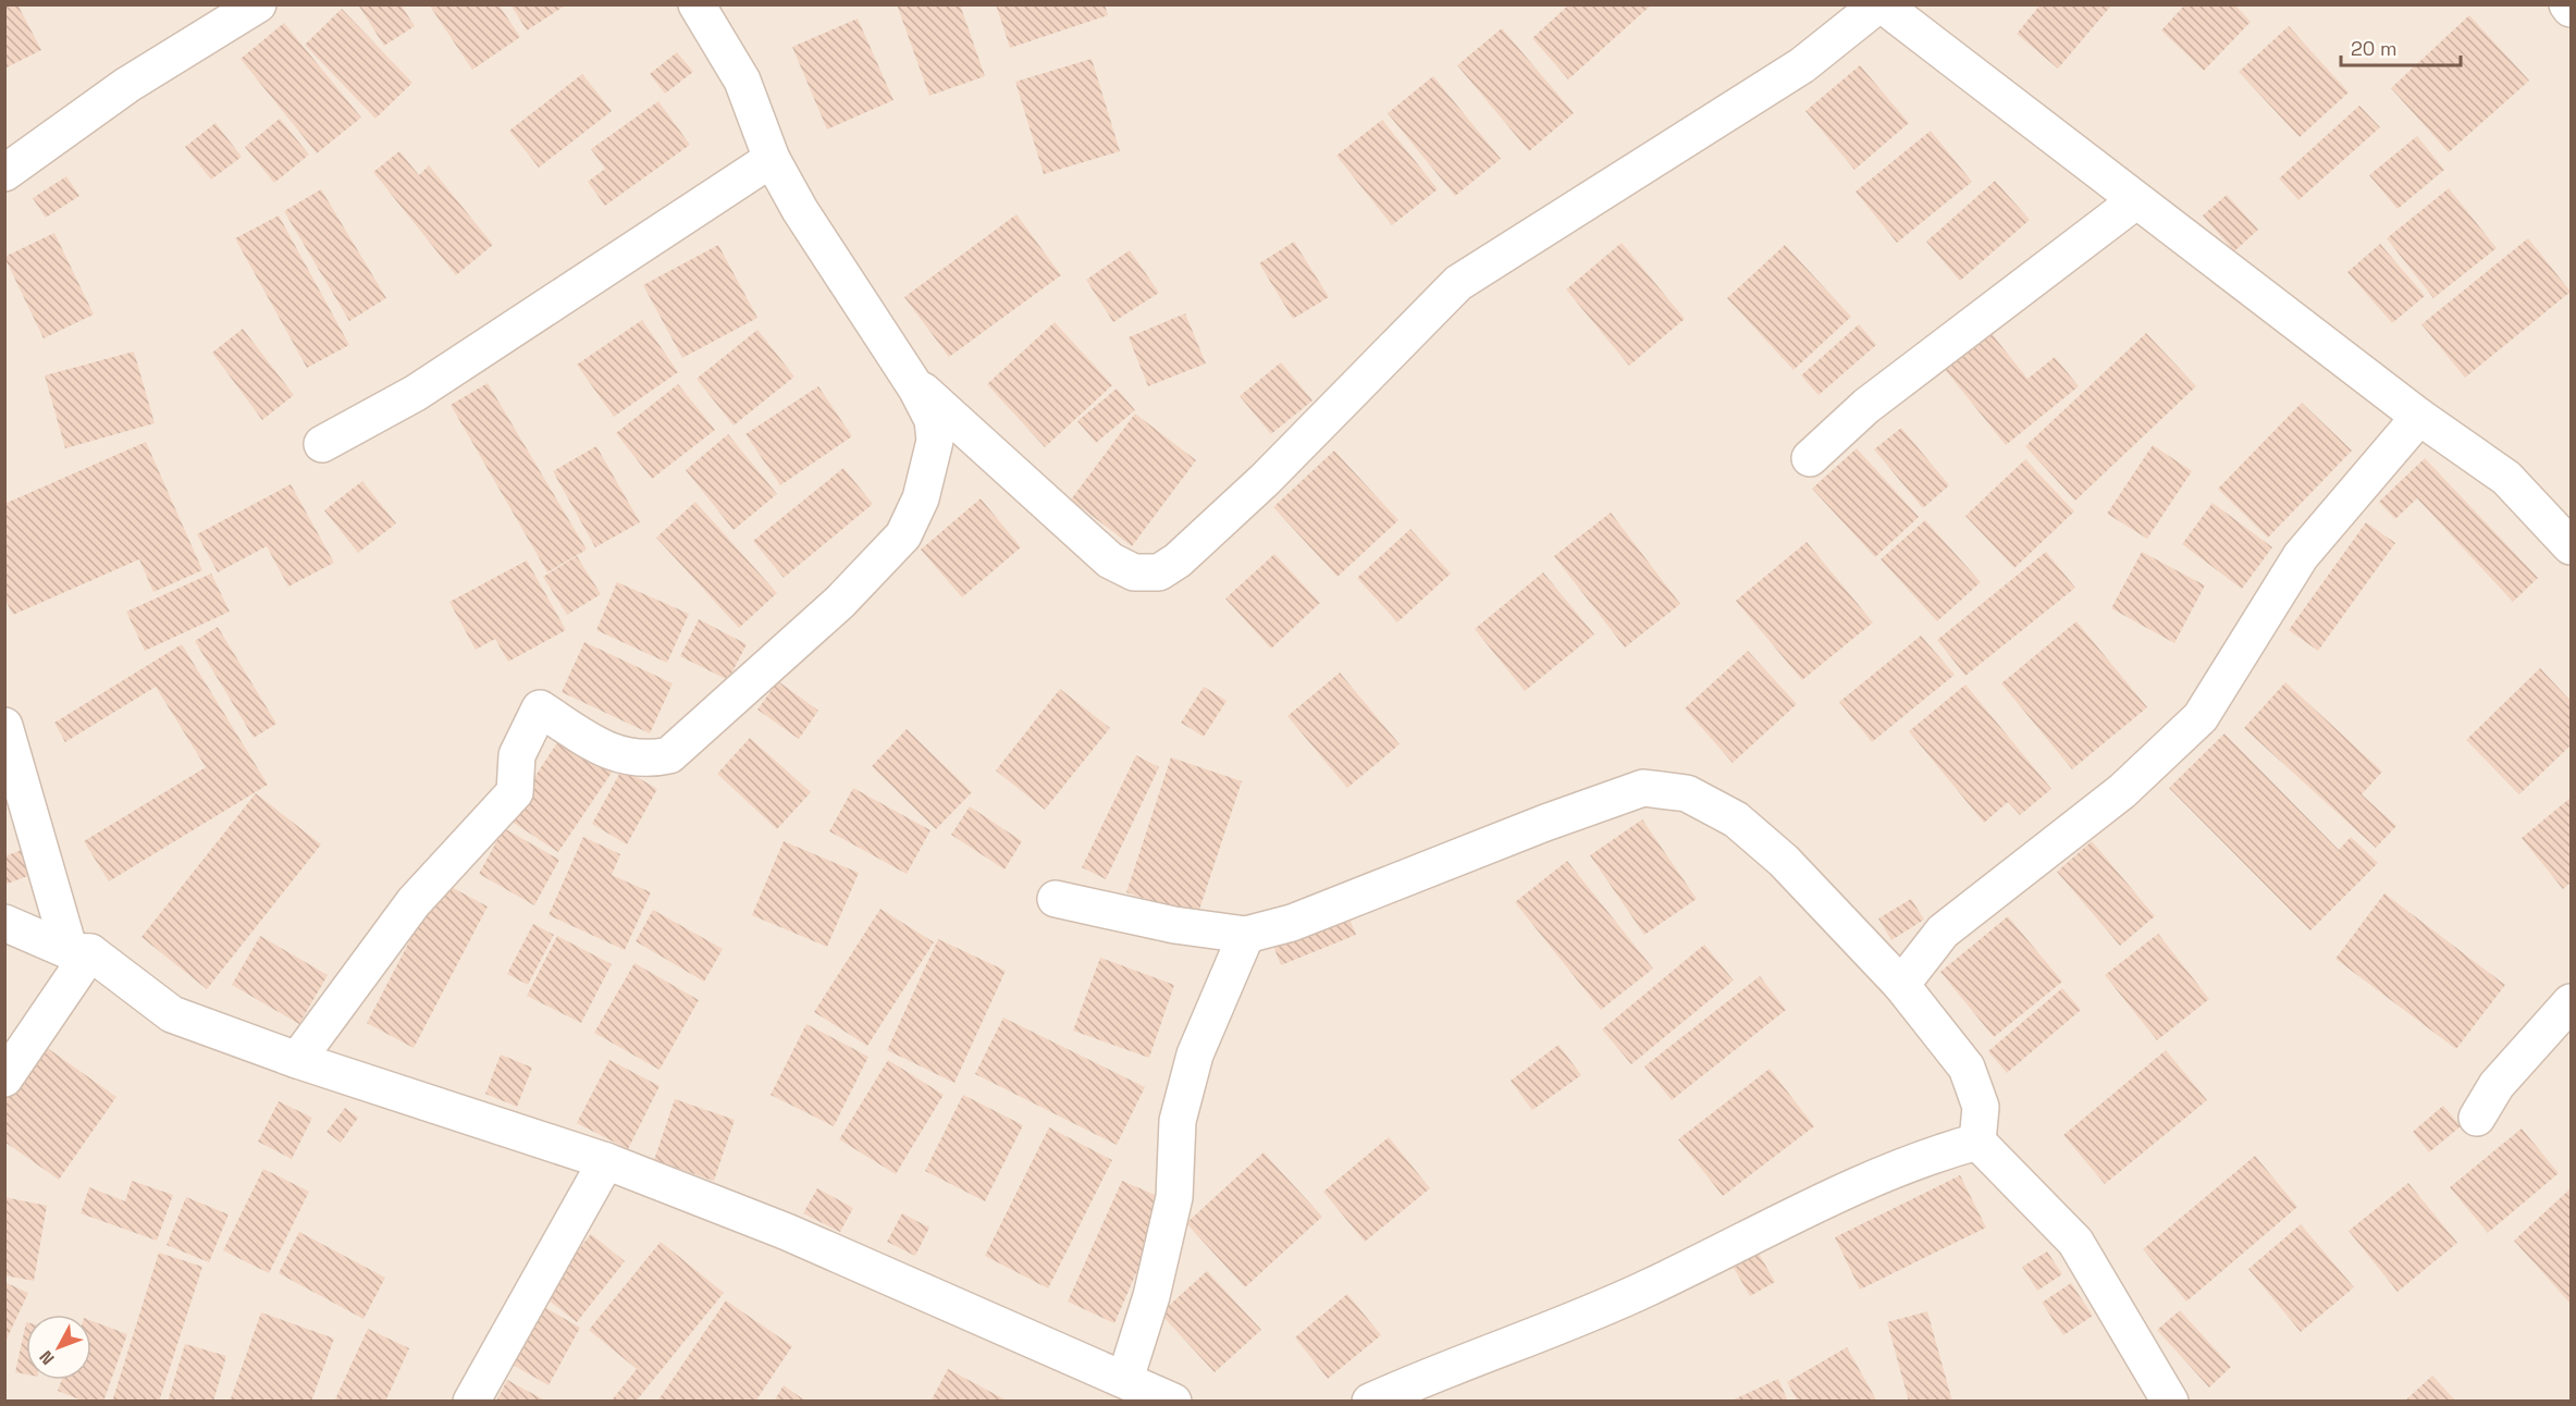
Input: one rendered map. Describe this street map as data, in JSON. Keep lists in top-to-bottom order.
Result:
{
  "scale_bar": "20 m",
  "north": "bottom left"
}
